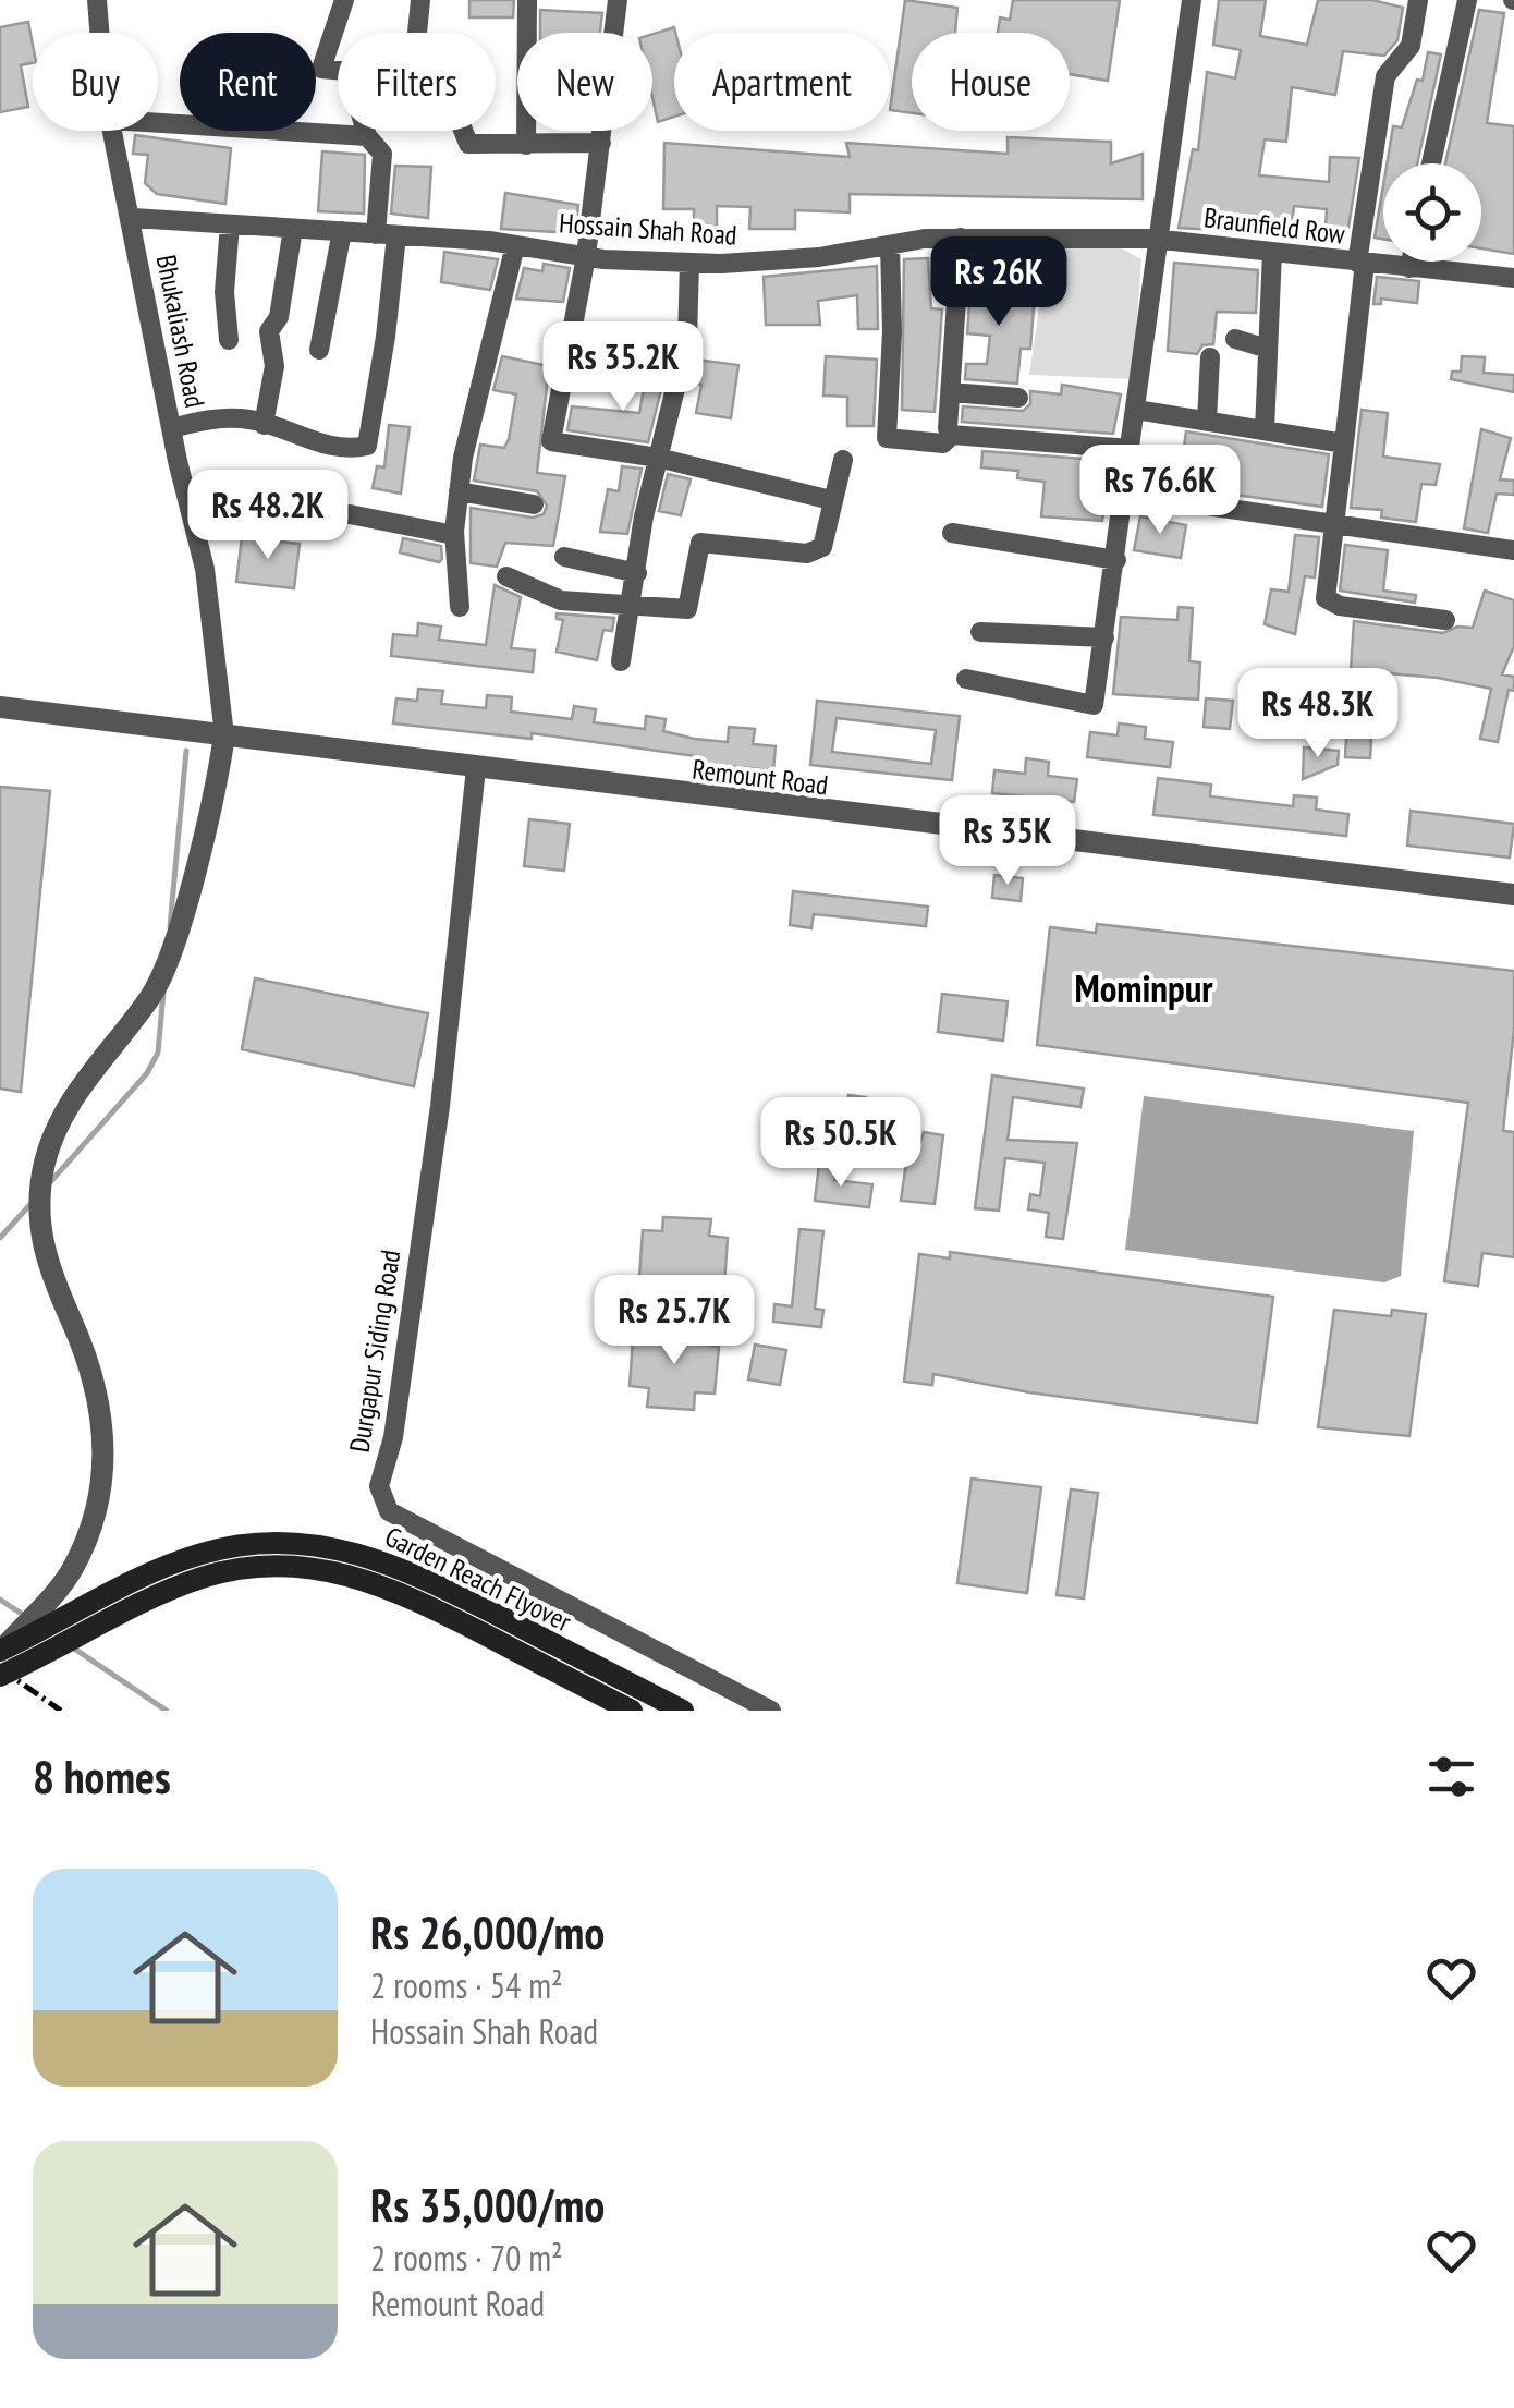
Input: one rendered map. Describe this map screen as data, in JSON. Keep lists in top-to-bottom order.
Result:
{
  "streets": {
    "main road": ["Garden Reach Flyover"],
    "street": [
      "Braunfield Row",
      "Hossain Shah Road",
      "Bhukaliash Road",
      "Remount Road",
      "Durgapur Siding Road"
    ]
  },
  "crossings": [
    ["Braunfield Row", "Hossain Shah Road"],
    ["Hossain Shah Road", "Bhukaliash Road"],
    ["Bhukaliash Road", "Remount Road"],
    ["Remount Road", "Durgapur Siding Road"]
  ],
  "districts": ["Mominpur"],
  "page": {
    "chip": [
      "Buy",
      "Rent",
      "Filters",
      "New",
      "Apartment",
      "House"
    ],
    "price": [
      "Rs 26K",
      "Rs 35.2K",
      "Rs 76.6K",
      "Rs 48.2K",
      "Rs 48.3K",
      "Rs 35K",
      "Rs 50.5K",
      "Rs 25.7K"
    ],
    "heading": "8 homes",
    "list": [
      {
        "name": "Rs 26,000/mo",
        "note": "2 rooms · 54 m² · Hossain Shah Road"
      },
      {
        "name": "Rs 35,000/mo",
        "note": "2 rooms · 70 m² · Remount Road"
      }
    ]
  }
}
